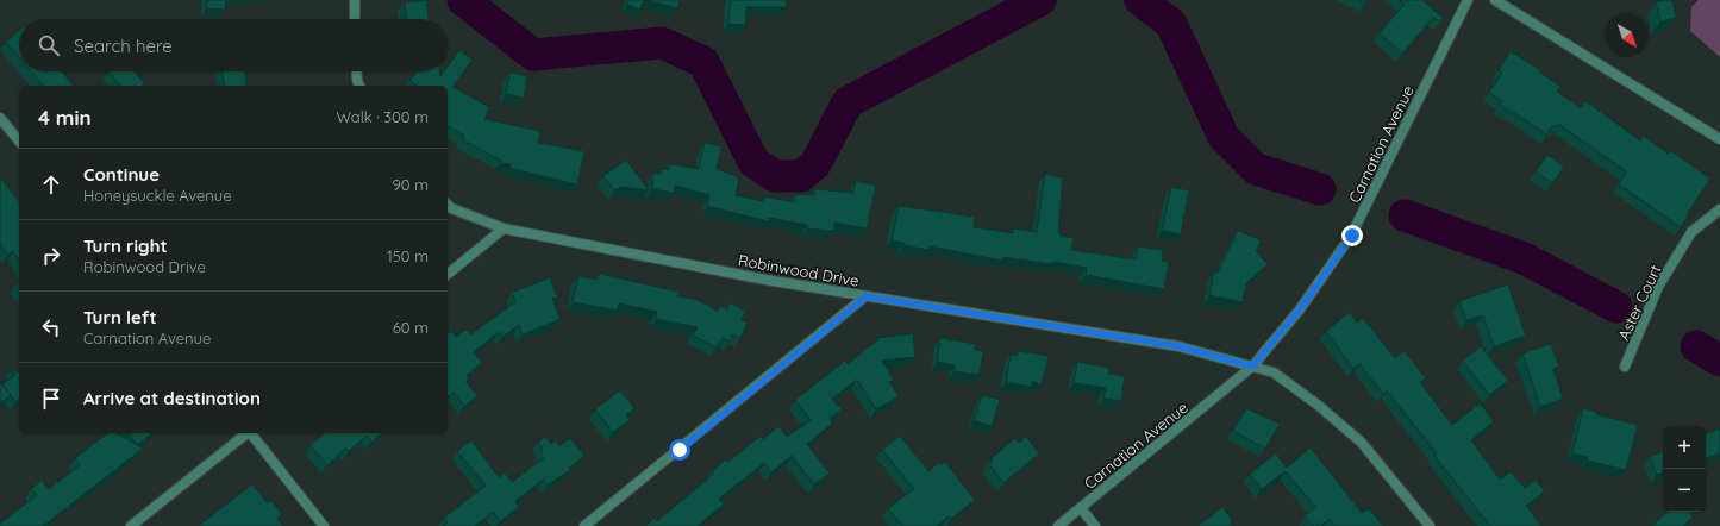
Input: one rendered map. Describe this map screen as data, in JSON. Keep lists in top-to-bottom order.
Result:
{
  "streets": {
    "street": ["Carnation Avenue", "Robinwood Drive", "Aster Court"]
  },
  "crossings": [
    ["Carnation Avenue", "Robinwood Drive"]
  ],
  "north": "bottom right",
  "page": {
    "search": "Search here",
    "heading": ["4 min", "Walk · 300 m"],
    "list": [
      ["Continue", "Honeysuckle Avenue", "90 m"],
      ["Turn right", "Robinwood Drive", "150 m"],
      ["Turn left", "Carnation Avenue", "60 m"],
      "Arrive at destination"
    ],
    "map_buttons": ["+", "−"]
  }
}
